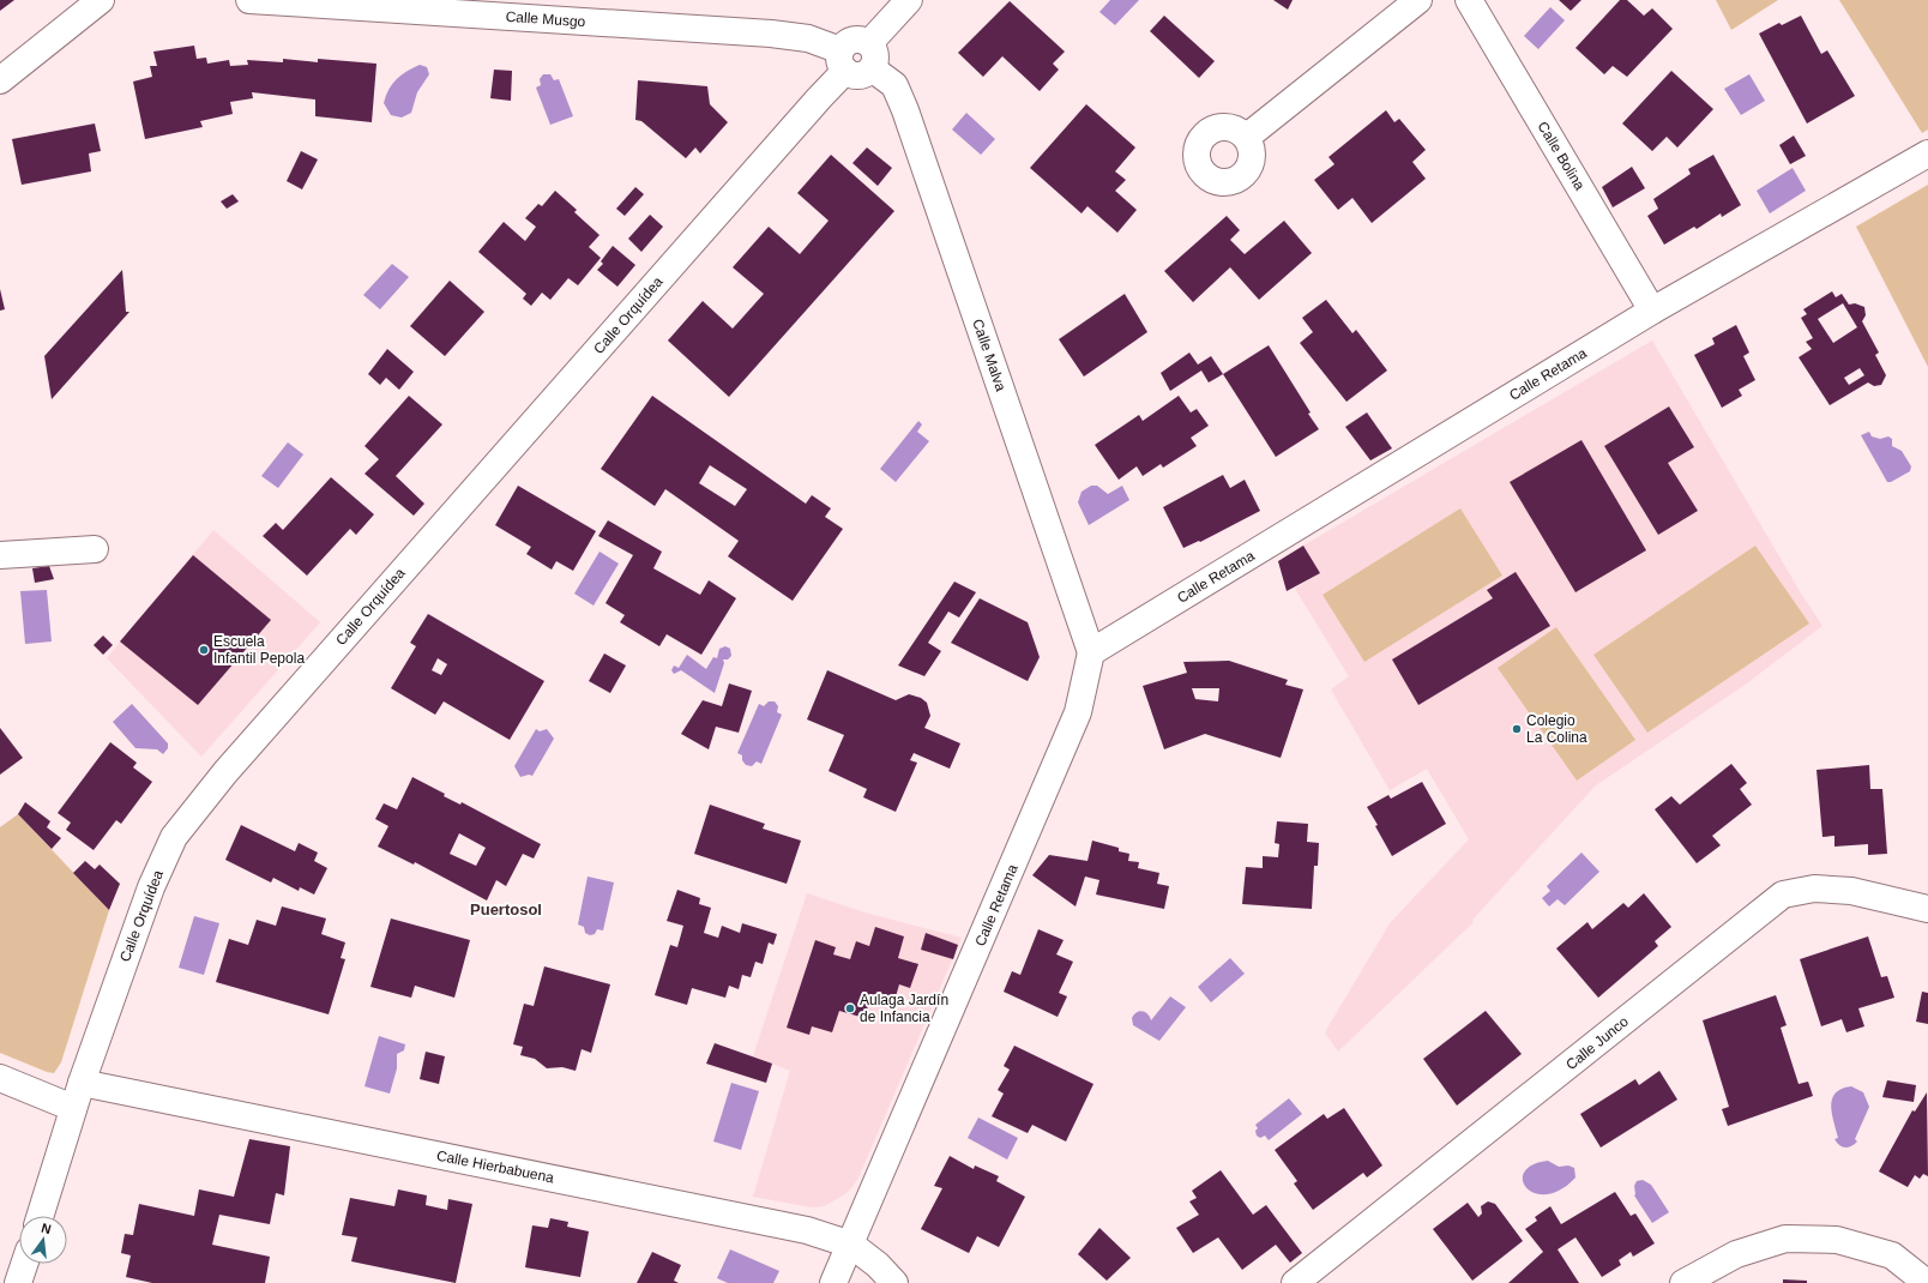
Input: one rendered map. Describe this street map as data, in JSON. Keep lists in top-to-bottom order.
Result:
{
  "streets": {
    "street": [
      "Calle Musgo",
      "Calle Bolina",
      "Calle Orquídea",
      "Calle Malva",
      "Calle Retama",
      "Calle Junco",
      "Calle Hierbabuena"
    ]
  },
  "crossings": [
    ["Calle Musgo", "Calle Orquídea"],
    ["Calle Bolina", "Calle Retama"],
    ["Calle Orquídea", "Calle Malva"],
    ["Calle Orquídea", "Calle Hierbabuena"],
    ["Calle Malva", "Calle Retama"],
    ["Calle Retama", "Calle Hierbabuena"]
  ],
  "districts": ["Puertosol"],
  "places": ["Escuela Infantil Pepola", "Colegio La Colina", "Aulaga Jardín de Infancia"],
  "north": "top"
}
